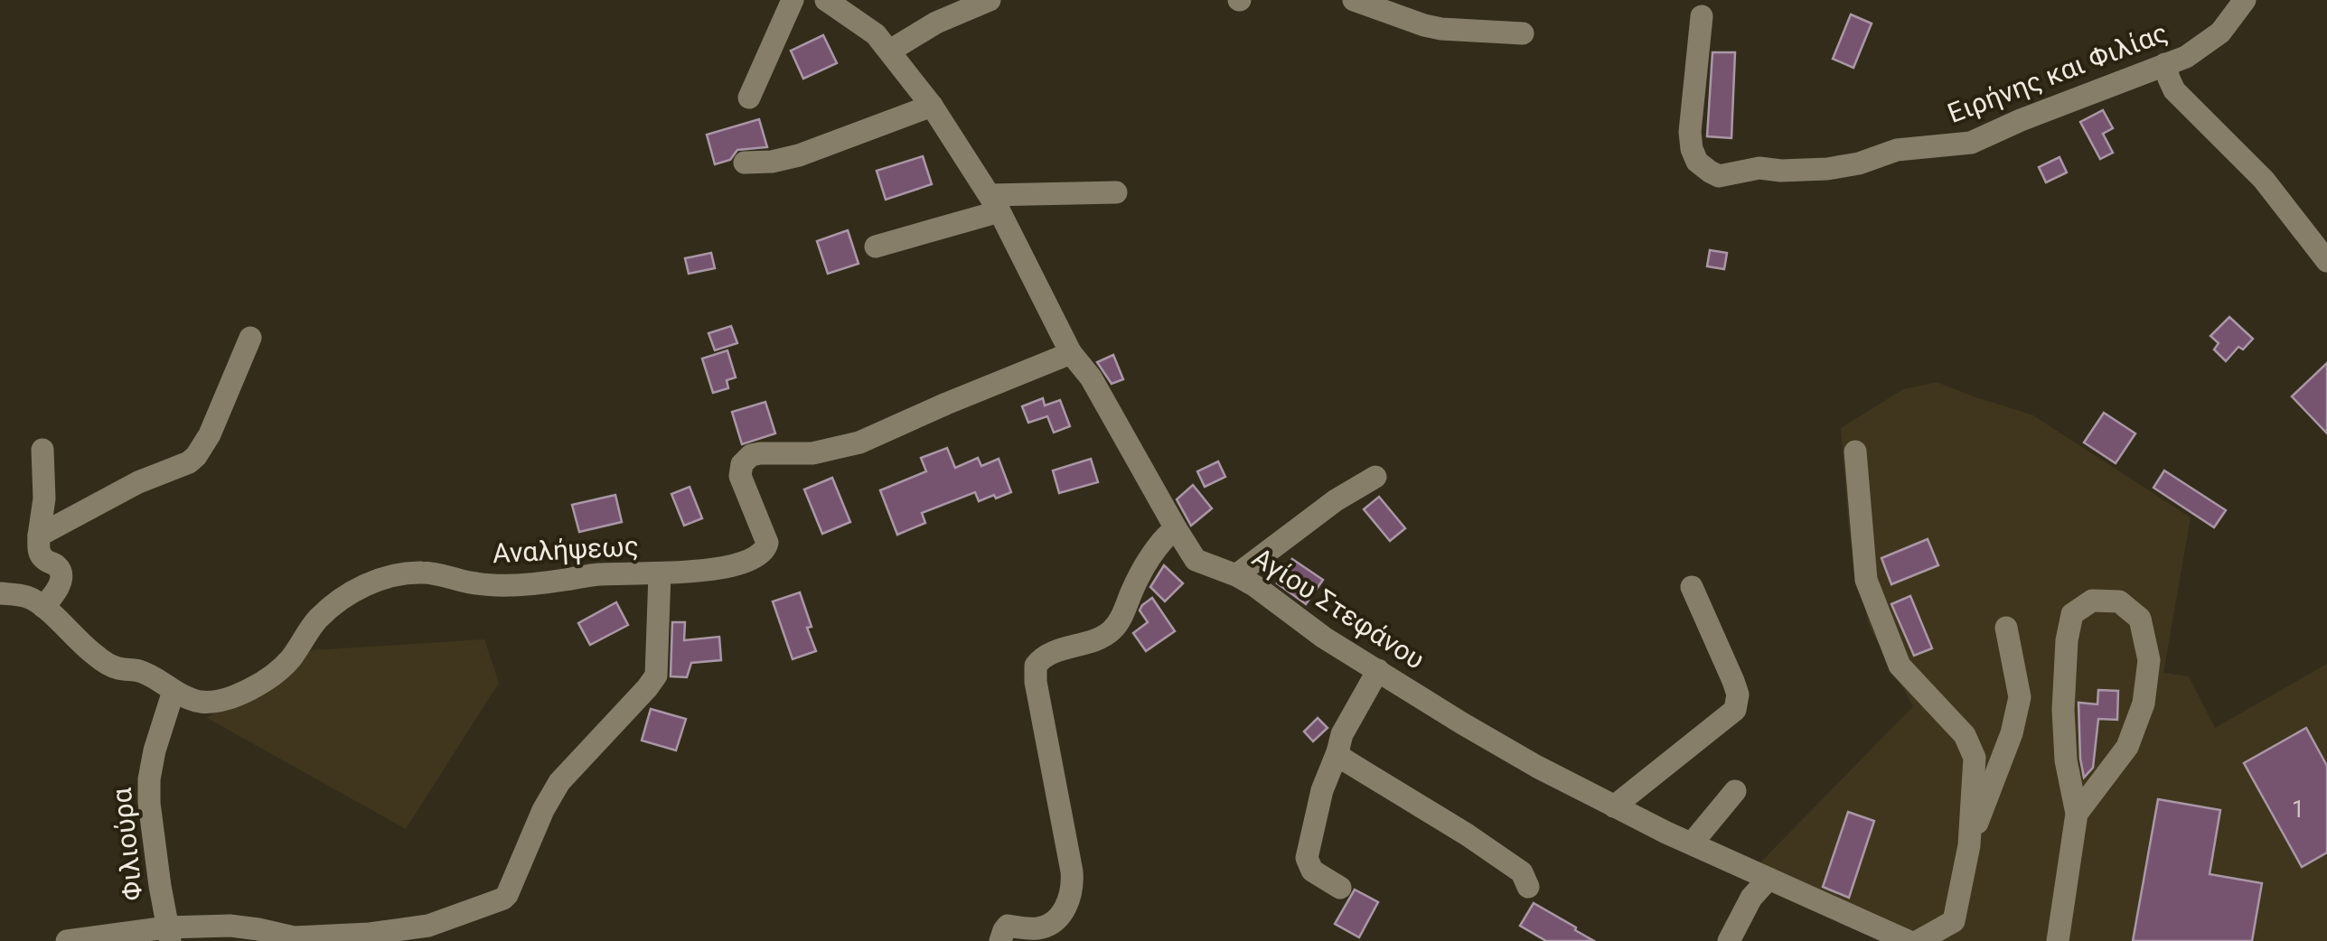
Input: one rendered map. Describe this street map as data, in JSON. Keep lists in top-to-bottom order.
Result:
{
  "streets": {
    "street": [
      "Ειρήνης και Φιλίας",
      "Αναλήψεως",
      "Αγίου Στεφάνου",
      "Φιλιούρα"
    ]
  },
  "crossings": [
    ["Αναλήψεως", "Αγίου Στεφάνου"],
    ["Αναλήψεως", "Φιλιούρα"]
  ],
  "house_numbers": ["1"]
}
